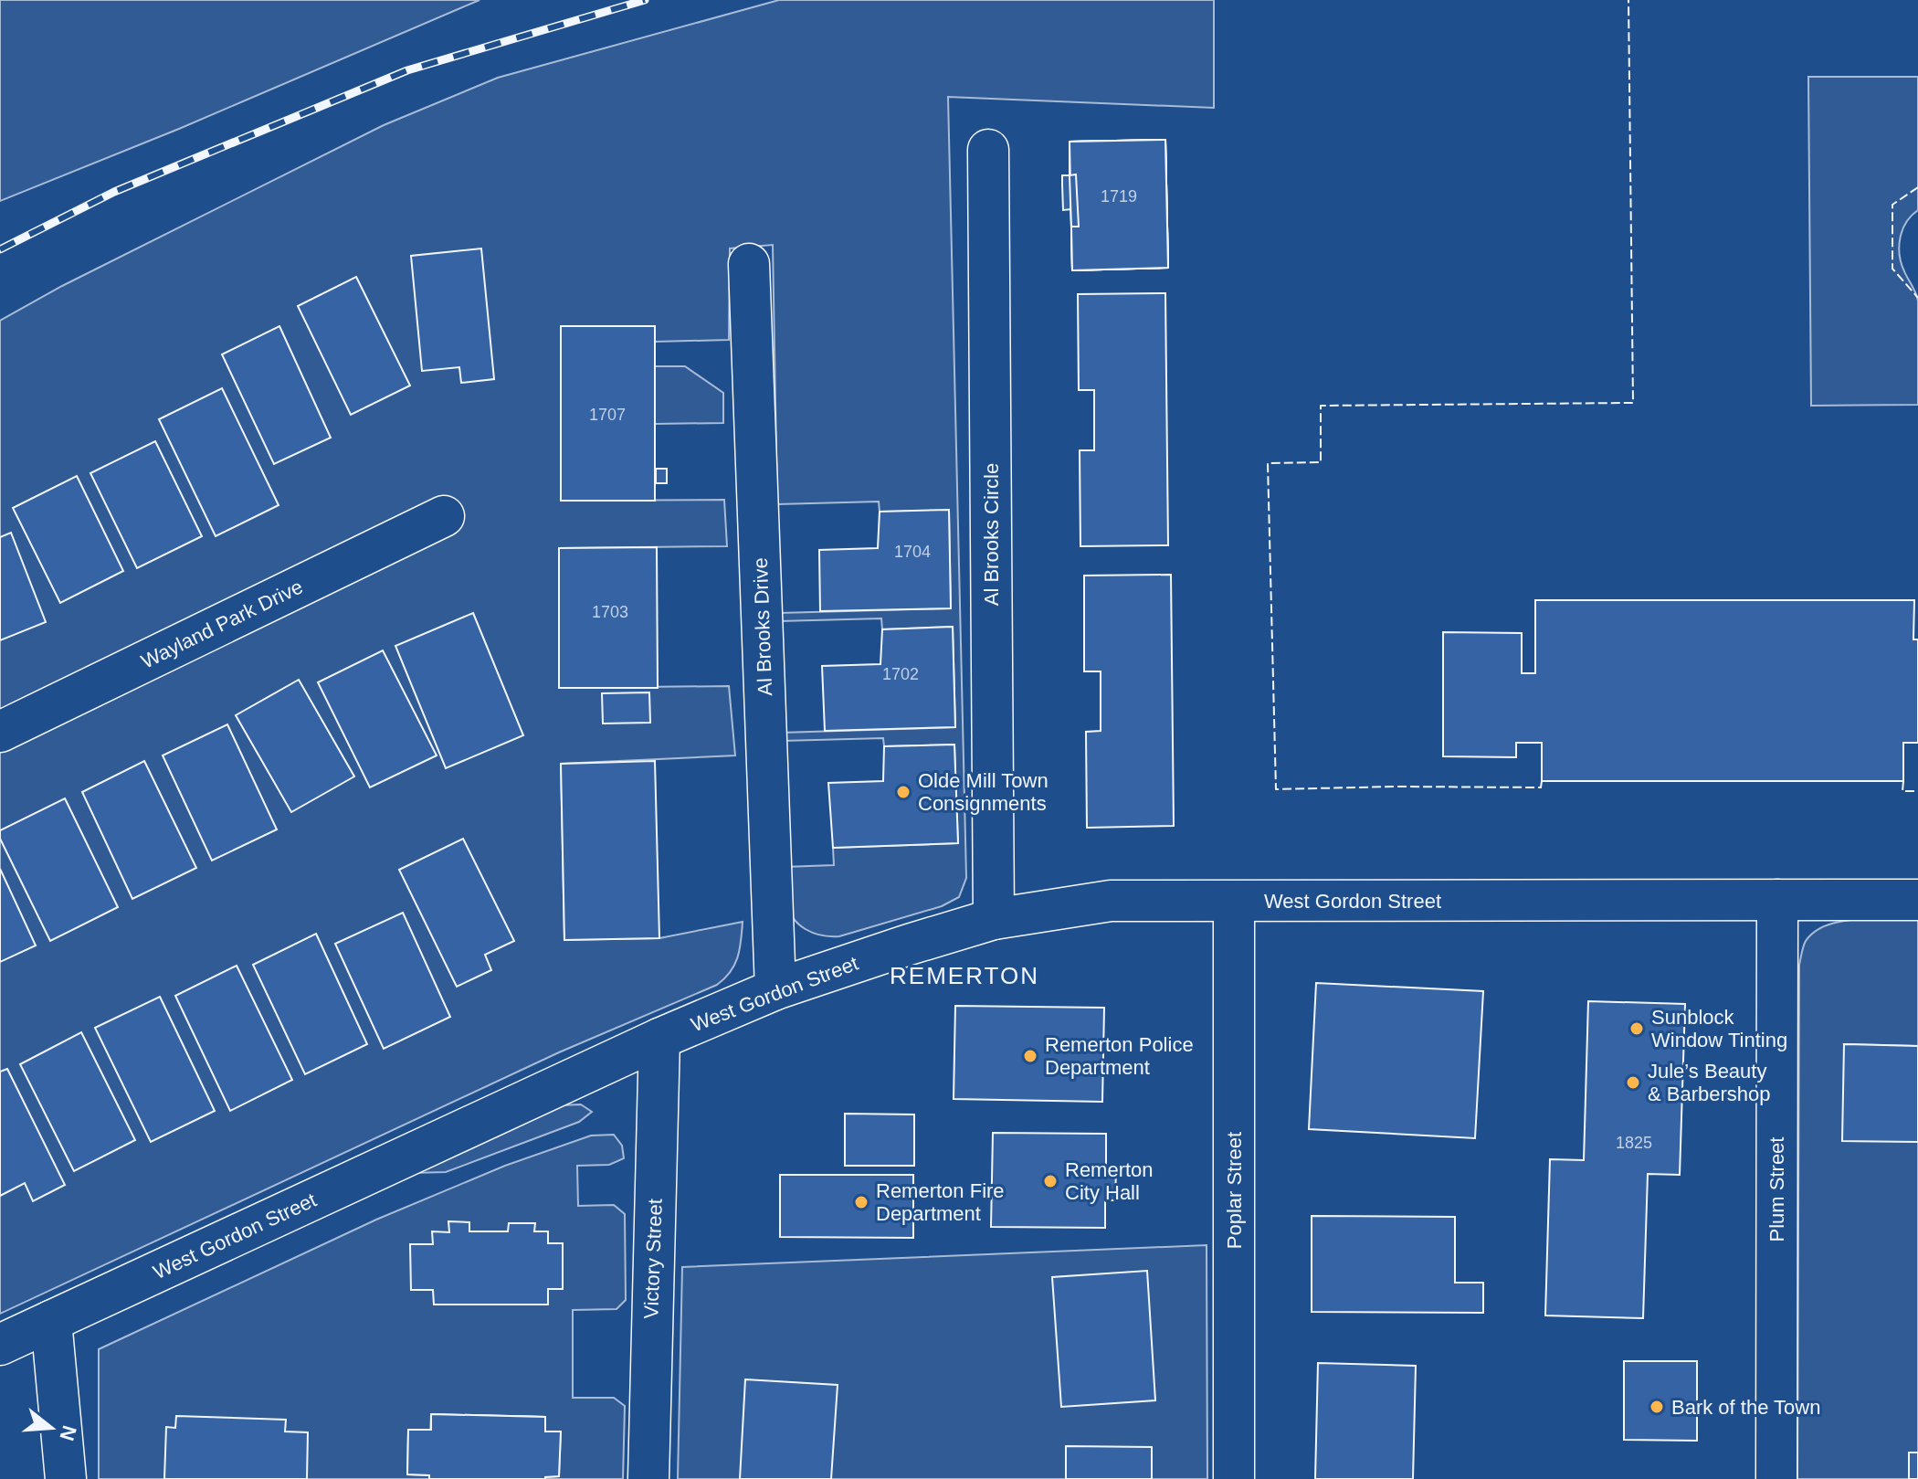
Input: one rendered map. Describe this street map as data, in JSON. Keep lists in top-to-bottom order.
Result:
{
  "streets": {
    "street": [
      "Al Brooks Circle",
      "Wayland Park Drive",
      "Al Brooks Drive",
      "West Gordon Street",
      "Plum Street",
      "Poplar Street",
      "Victory Street"
    ]
  },
  "crossings": [
    ["Al Brooks Circle", "West Gordon Street"],
    ["Al Brooks Drive", "West Gordon Street"],
    ["West Gordon Street", "Plum Street"],
    ["West Gordon Street", "Poplar Street"],
    ["West Gordon Street", "Victory Street"]
  ],
  "districts": ["REMERTON"],
  "places": [
    "Olde Mill Town Consignments",
    "Sunblock Window Tinting",
    "Remerton Police Department",
    "Jule’s Beauty & Barbershop",
    "Remerton City Hall",
    "Remerton Fire Department",
    "Bark of the Town"
  ],
  "house_numbers": [
    "1719",
    "1707",
    "1704",
    "1703",
    "1702",
    "1825"
  ],
  "north": "right"
}
